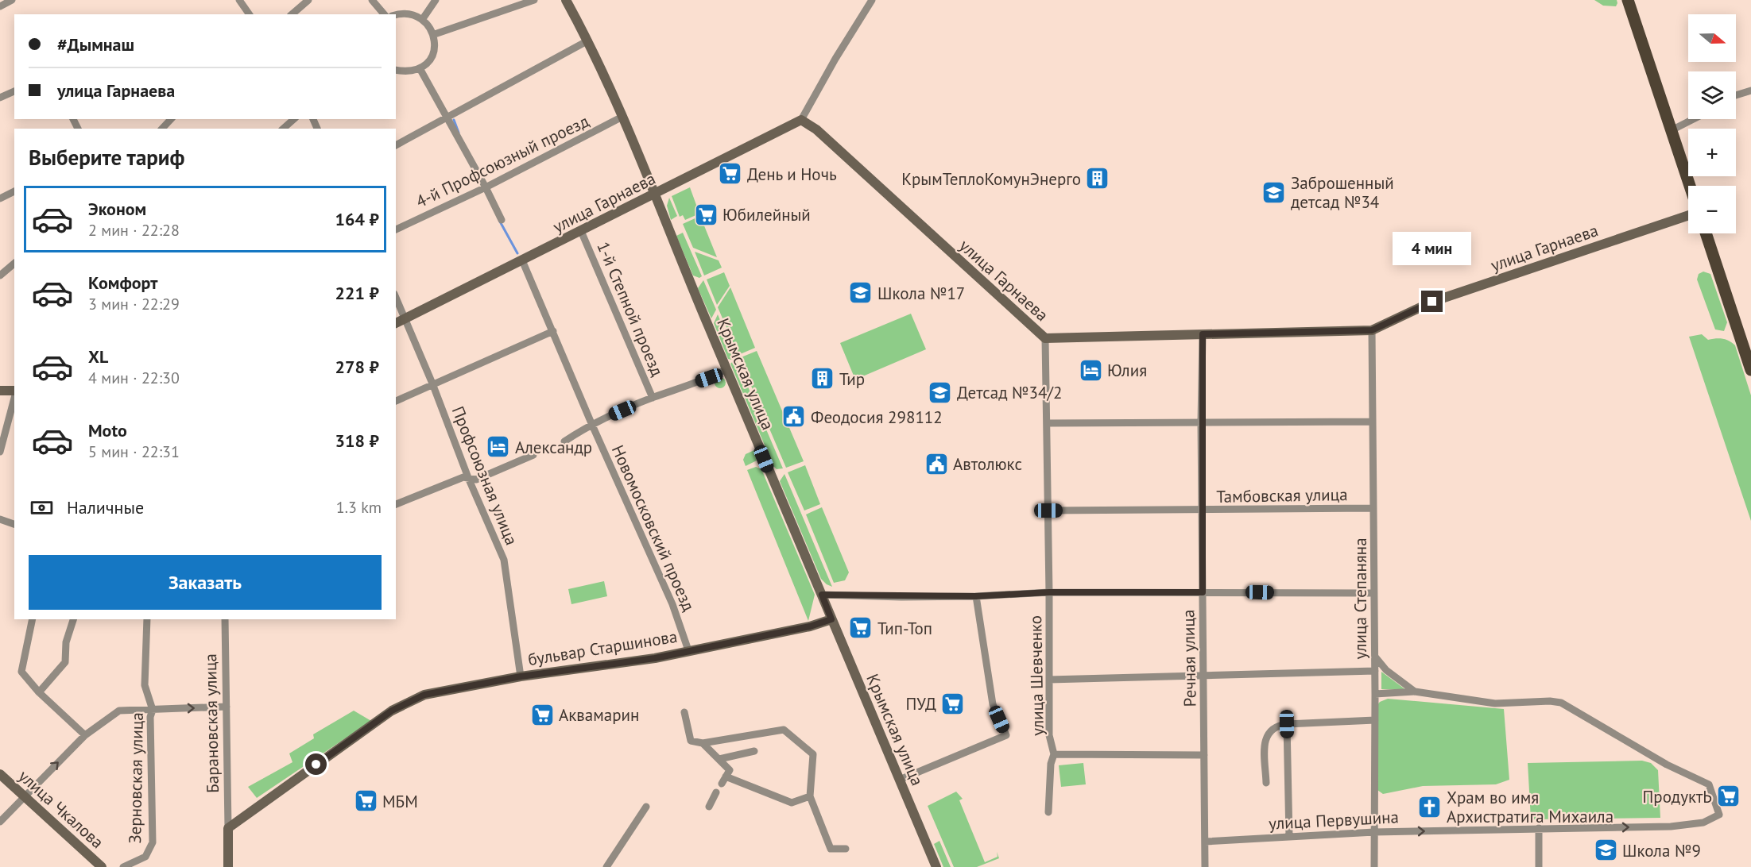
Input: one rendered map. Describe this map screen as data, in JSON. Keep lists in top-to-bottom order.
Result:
{
  "streets": {
    "street": [
      "4-й Профсоюзный проезд",
      "улица Гарнаева",
      "1-й Степной проезд",
      "Крымская улица",
      "Профсоюзная улица",
      "Тамбовская улица",
      "Новомосковский проезд",
      "улица Степаняна",
      "бульвар Старшинова",
      "Речная улица",
      "улица Шевченко",
      "Барановская улица",
      "Зерновская улица",
      "улица Чкалова",
      "улица Первушина"
    ]
  },
  "crossings": [
    ["4-й Профсоюзный проезд", "Крымская улица"],
    ["улица Гарнаева", "1-й Степной проезд"],
    ["улица Гарнаева", "Крымская улица"],
    ["улица Гарнаева", "Профсоюзная улица"],
    ["улица Гарнаева", "Новомосковский проезд"],
    ["улица Гарнаева", "улица Степаняна"],
    ["улица Гарнаева", "Речная улица"],
    ["улица Гарнаева", "улица Шевченко"],
    ["Крымская улица", "бульвар Старшинова"],
    ["Профсоюзная улица", "бульвар Старшинова"],
    ["Тамбовская улица", "улица Степаняна"],
    ["Тамбовская улица", "Речная улица"],
    ["Тамбовская улица", "улица Шевченко"],
    ["Новомосковский проезд", "бульвар Старшинова"],
    ["улица Степаняна", "улица Первушина"],
    ["бульвар Старшинова", "Барановская улица"],
    ["Речная улица", "улица Первушина"]
  ],
  "places": {
    "supermarket": [
      "День и Ночь",
      "Юбилейный",
      "Тип-Топ",
      "ПУД",
      "Аквамарин",
      "ПродуктЬ",
      "МБМ"
    ],
    "building": ["КрымТеплоКомунЭнерго", "Тир"],
    "school or university": [
      "Заброшенный детсад №34",
      "Школа №17",
      "Детсад №34/2",
      "Школа №9"
    ],
    "hotel": ["Юлия", "Александр"],
    "public building": ["Феодосия 298112", "Автолюкс"],
    "church": ["Храм во имя Архистратига Михаила"]
  },
  "north": "right",
  "page": {
    "map_buttons": ["+", "−"],
    "banner": ["#Дымнаш", "улица Гарнаева"],
    "heading": "Выберите тариф",
    "list": [
      {
        "name": "Эконом",
        "note": "2 мин · 22:28",
        "value": "164 ₽"
      },
      {
        "name": "Комфорт",
        "note": "3 мин · 22:29",
        "value": "221 ₽"
      },
      {
        "name": "XL",
        "note": "4 мин · 22:30",
        "value": "278 ₽"
      },
      {
        "name": "Moto",
        "note": "5 мин · 22:31",
        "value": "318 ₽"
      }
    ],
    "bubble": "4 мин",
    "pay": ["Наличные", "1.3 km"],
    "buttons": "Заказать"
  }
}
